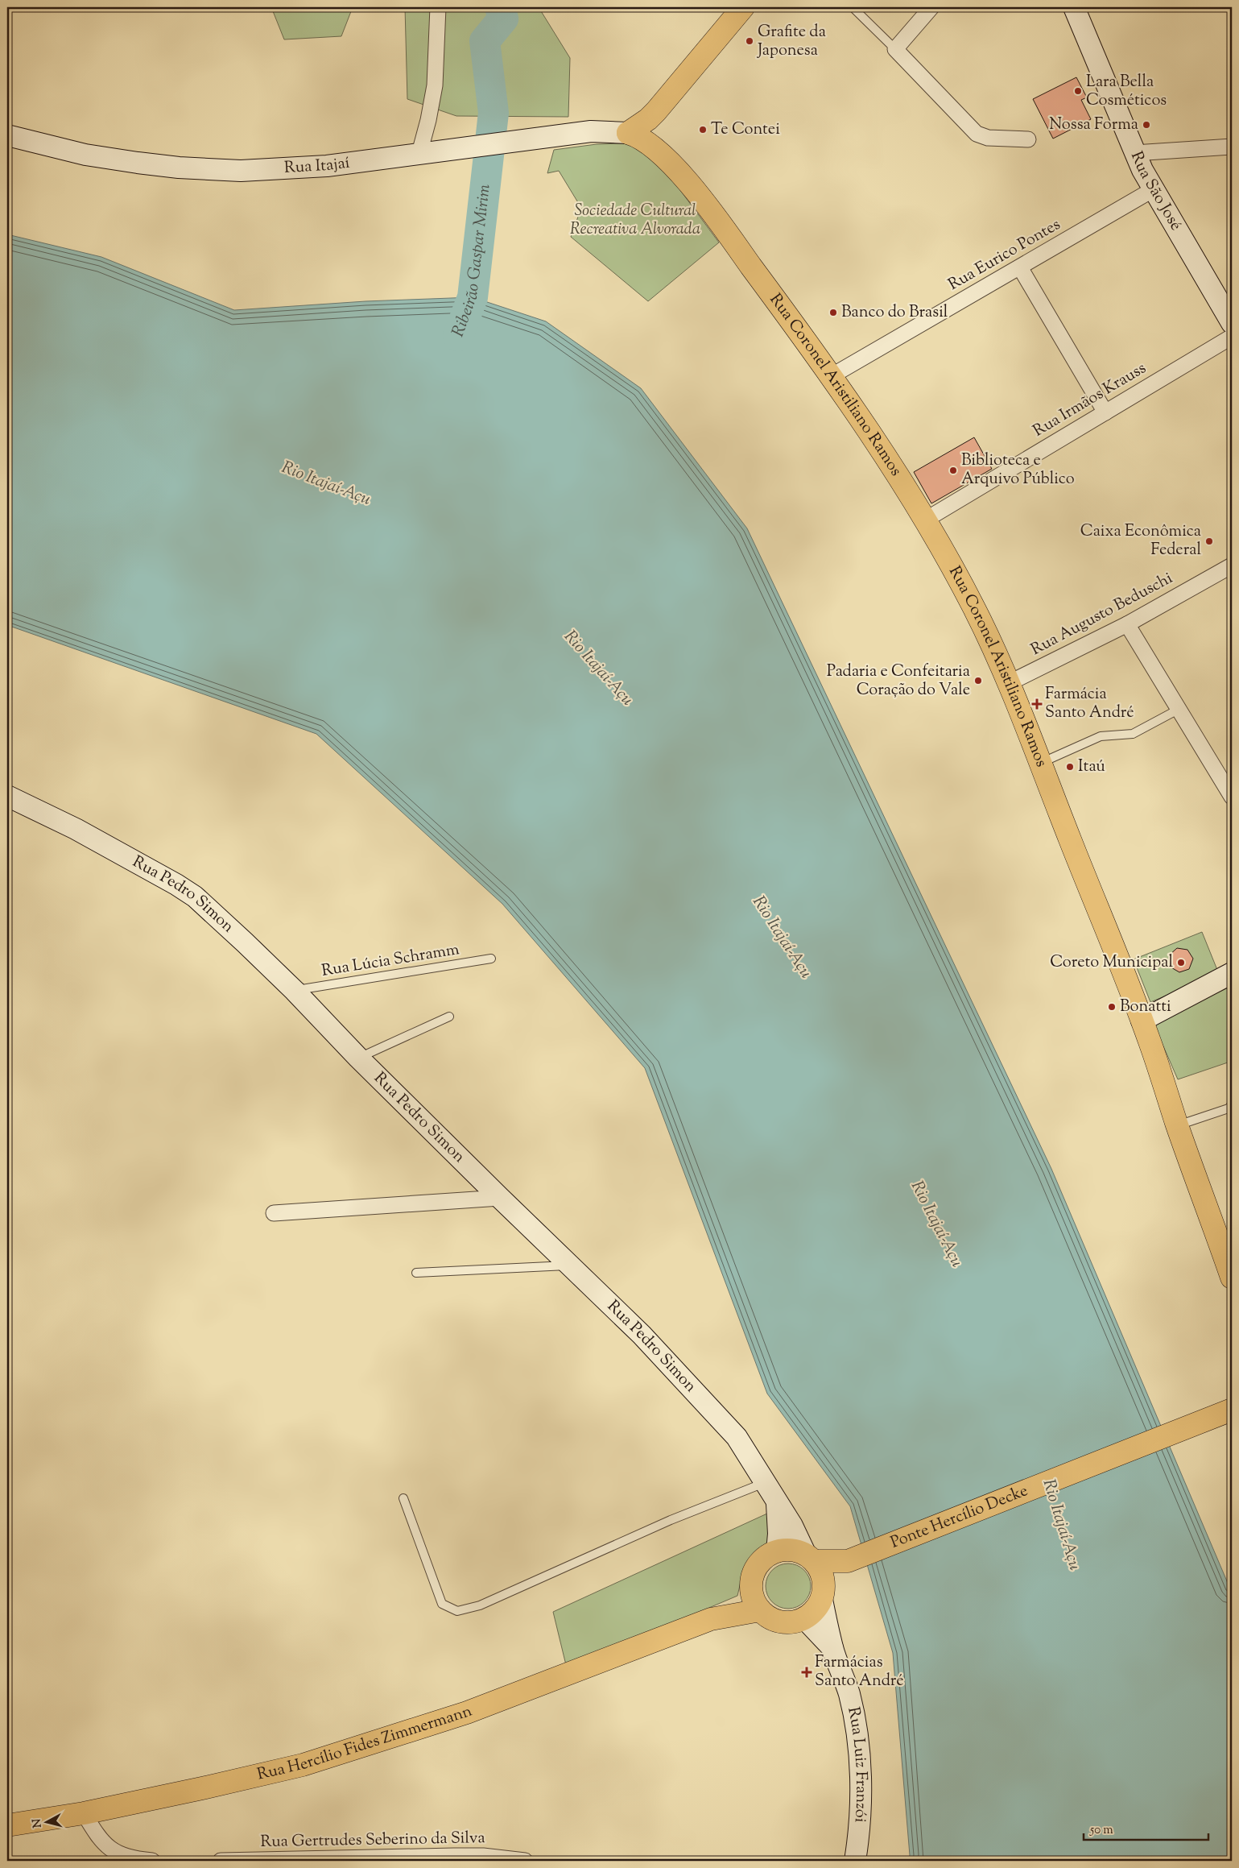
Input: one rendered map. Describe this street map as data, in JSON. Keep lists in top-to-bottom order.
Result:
{
  "streets": {
    "main road": ["Rua Coronel Aristiliano Ramos", "Ponte Hercílio Decke", "Rua Hercílio Fides Zimmermann"],
    "street": [
      "Rua Itajaí",
      "Rua São José",
      "Rua Eurico Pontes",
      "Rua Irmãos Krauss",
      "Rua Augusto Beduschi",
      "Rua Pedro Simon",
      "Rua Luiz Franzói",
      "Rua Gertrudes Seberino da Silva"
    ],
    "lane": ["Rua Lúcia Schramm"]
  },
  "crossings": [
    ["Rua Itajaí", "Rua Coronel Aristiliano Ramos"],
    ["Rua São José", "Rua Eurico Pontes"],
    ["Rua Eurico Pontes", "Rua Coronel Aristiliano Ramos"],
    ["Rua Coronel Aristiliano Ramos", "Rua Irmãos Krauss"],
    ["Rua Coronel Aristiliano Ramos", "Rua Augusto Beduschi"],
    ["Rua Pedro Simon", "Rua Lúcia Schramm"],
    ["Rua Pedro Simon", "Rua Hercílio Fides Zimmermann"],
    ["Rua Pedro Simon", "Rua Luiz Franzói"],
    ["Rua Hercílio Fides Zimmermann", "Rua Luiz Franzói"]
  ],
  "water": ["Ribeirão Gaspar Mirim", "Rio Itajaí-Açu"],
  "parks": ["Sociedade Cultural Recreativa Alvorada"],
  "places": {
    "other": [
      "Grafite da Japonesa",
      "Lara Bella Cosméticos",
      "Nossa Forma",
      "Te Contei",
      "Banco do Brasil",
      "Biblioteca e Arquivo Público",
      "Caixa Econômica Federal",
      "Padaria e Confeitaria Coração do Vale",
      "Itaú",
      "Coreto Municipal",
      "Bonatti"
    ],
    "health": ["Farmácia Santo André", "Farmácias Santo André"]
  },
  "scale_bar": "50 m",
  "north": "left"
}
